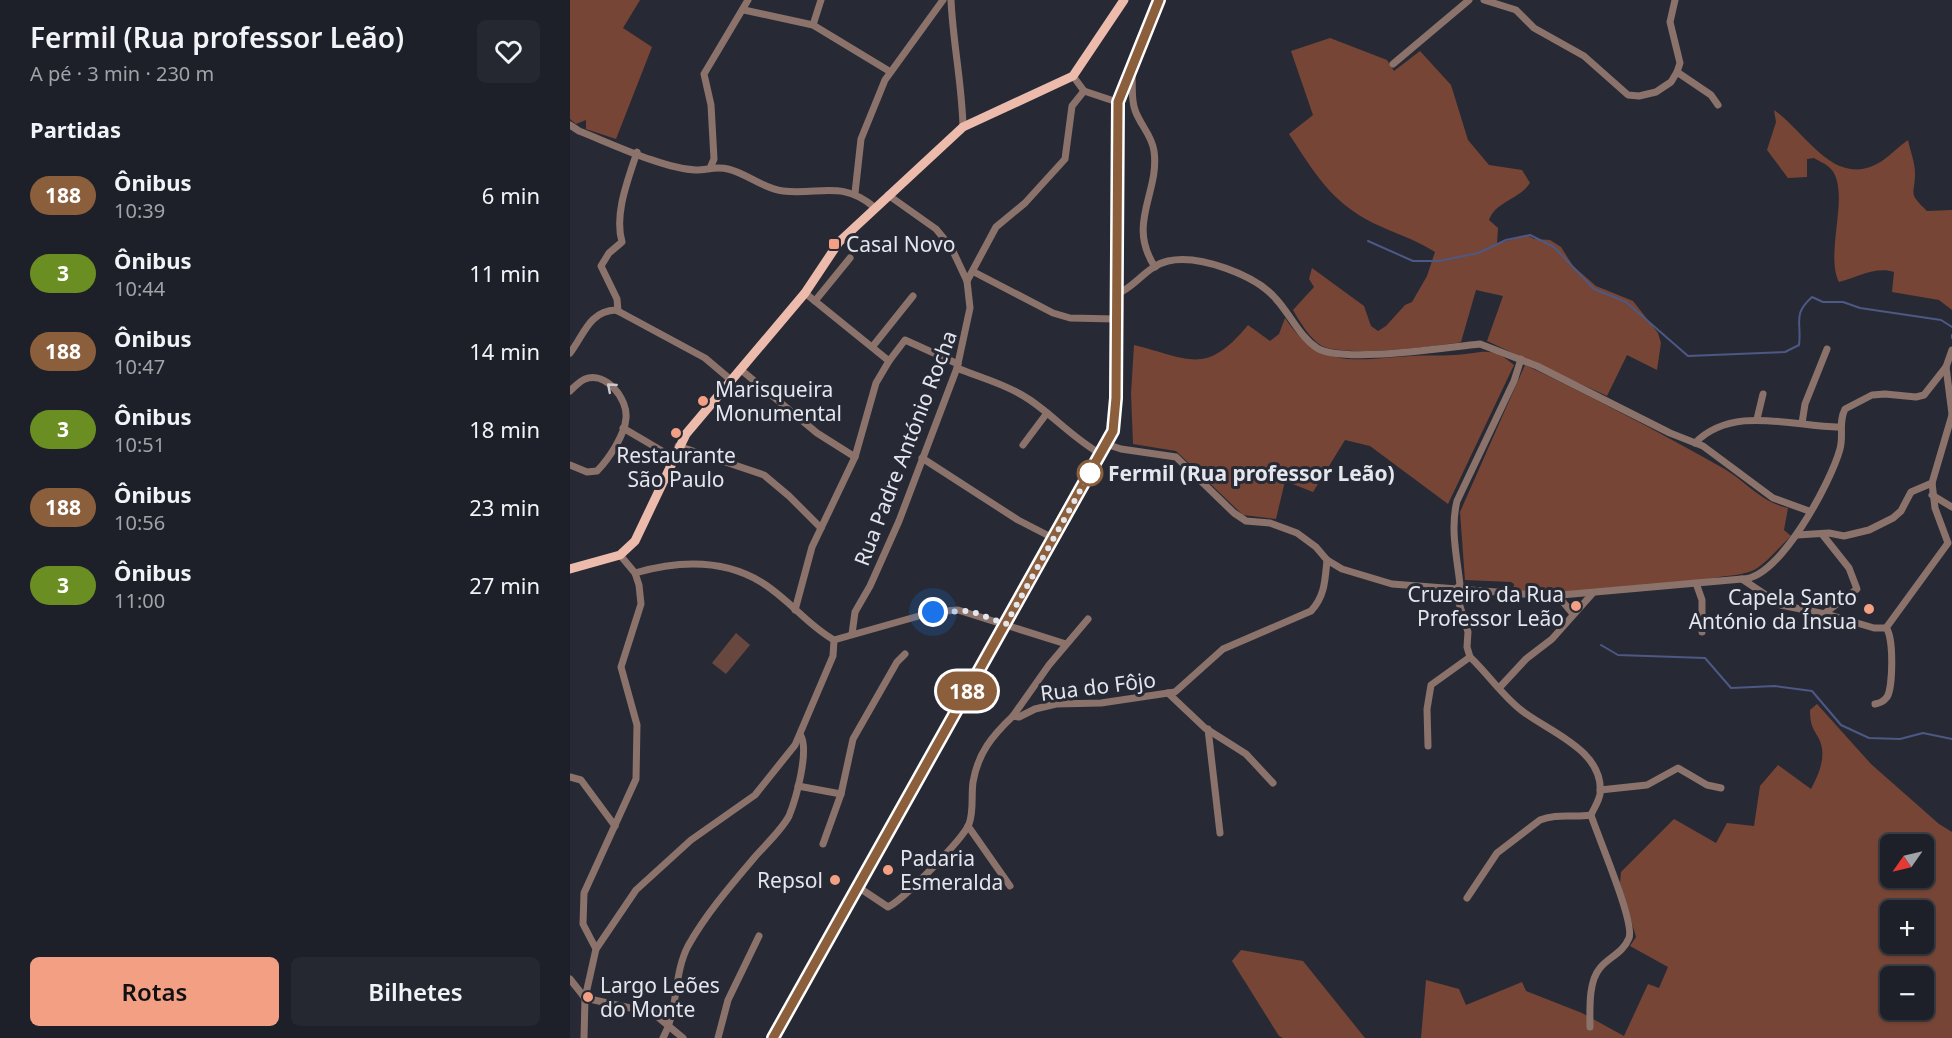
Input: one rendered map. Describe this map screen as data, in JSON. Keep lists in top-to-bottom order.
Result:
{
  "streets": {
    "street": ["Rua Padre António Rocha", "Rua do Fôjo"]
  },
  "places": {
    "transit": ["Casal Novo"],
    "other": [
      "Marisqueira Monumental",
      "Restaurante São Paulo",
      "Fermil (Rua professor Leão)",
      "Cruzeiro da Rua Professor Leão",
      "Capela Santo António da Ínsua",
      "Padaria Esmeralda",
      "Repsol",
      "Largo Leões do Monte"
    ]
  },
  "lines": ["bus line 188"],
  "north": "bottom left",
  "page": {
    "heading": [
      ["Fermil (Rua professor Leão)", "A pé · 3 min · 230 m"],
      "Partidas"
    ],
    "on_map": "188",
    "list": [
      {
        "mark": "188",
        "name": "Ônibus",
        "note": "10:39",
        "value": "6 min"
      },
      {
        "mark": "3",
        "name": "Ônibus",
        "note": "10:44",
        "value": "11 min"
      },
      {
        "mark": "188",
        "name": "Ônibus",
        "note": "10:47",
        "value": "14 min"
      },
      {
        "mark": "3",
        "name": "Ônibus",
        "note": "10:51",
        "value": "18 min"
      },
      {
        "mark": "188",
        "name": "Ônibus",
        "note": "10:56",
        "value": "23 min"
      },
      {
        "mark": "3",
        "name": "Ônibus",
        "note": "11:00",
        "value": "27 min"
      }
    ],
    "map_buttons": ["+", "−"],
    "buttons": ["Rotas", "Bilhetes"]
  }
}
